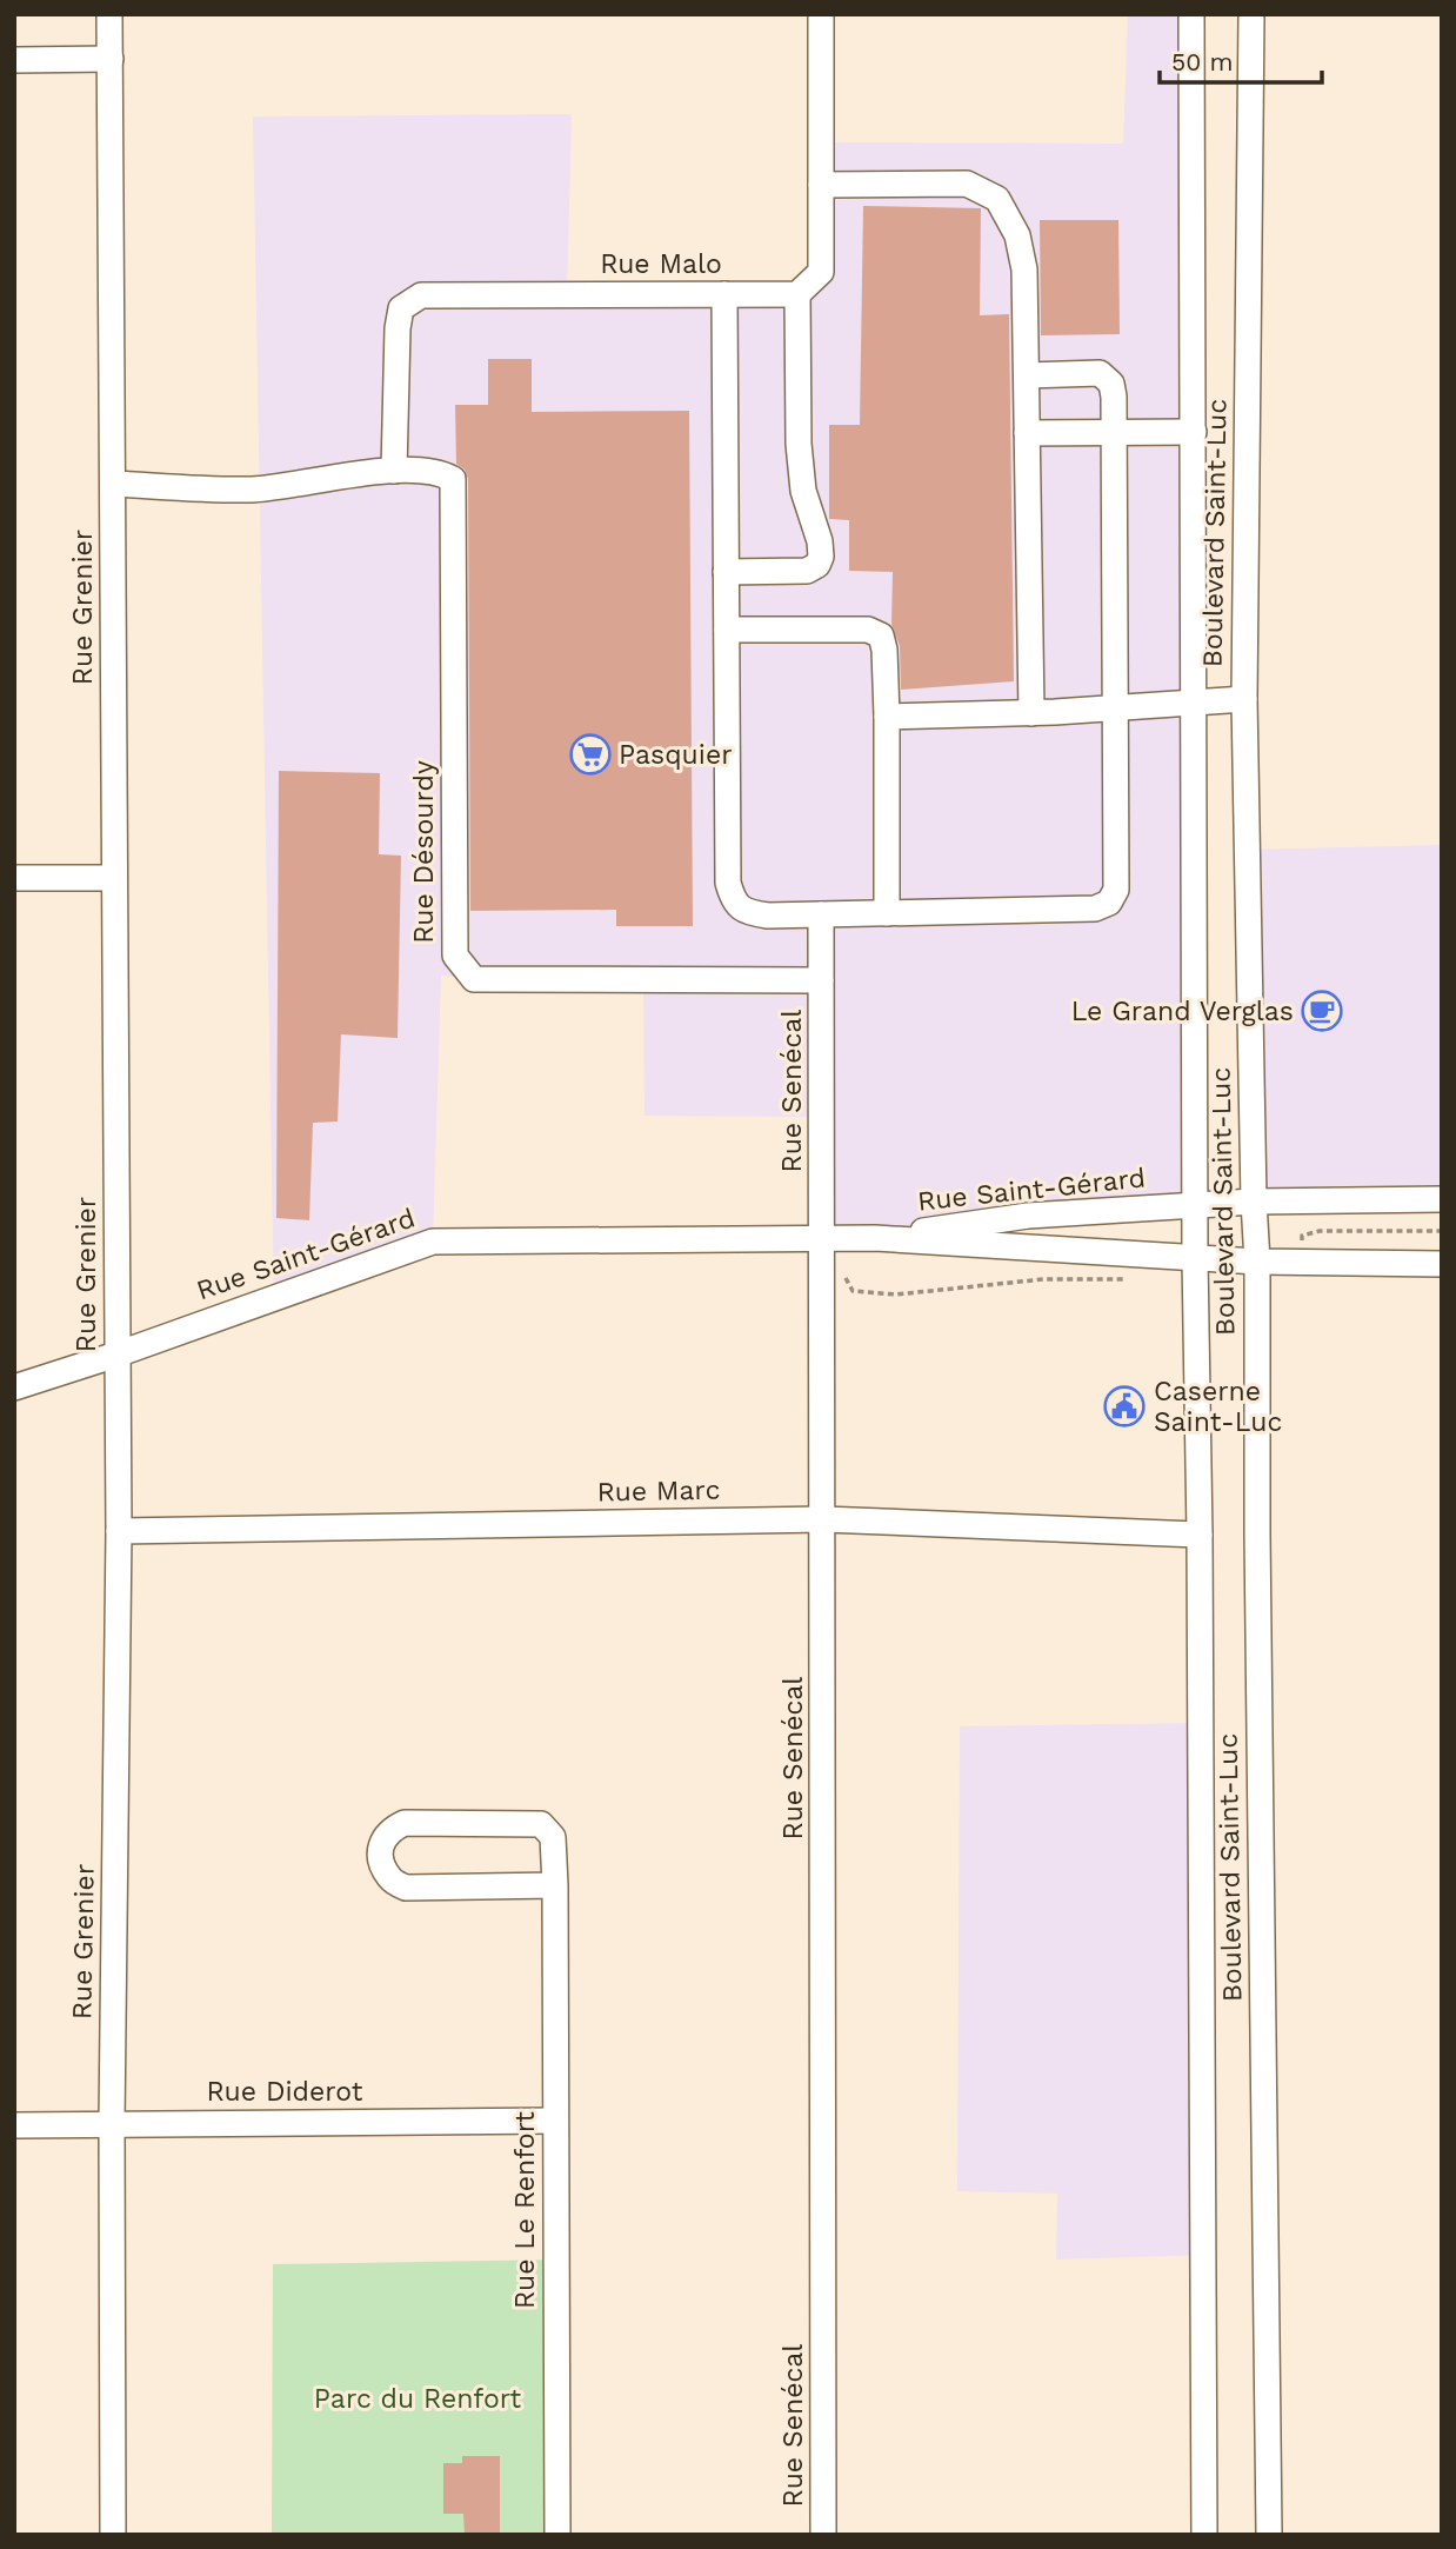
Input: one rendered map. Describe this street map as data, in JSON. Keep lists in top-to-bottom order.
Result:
{
  "streets": {
    "street": [
      "Rue Malo",
      "Boulevard Saint-Luc",
      "Rue Grenier",
      "Rue Désourdy",
      "Rue Senécal",
      "Rue Saint-Gérard",
      "Rue Marc",
      "Rue Diderot",
      "Rue Le Renfort"
    ]
  },
  "crossings": [
    ["Rue Malo", "Rue Désourdy"],
    ["Boulevard Saint-Luc", "Rue Saint-Gérard"],
    ["Boulevard Saint-Luc", "Rue Marc"],
    ["Rue Grenier", "Rue Saint-Gérard"],
    ["Rue Grenier", "Rue Marc"],
    ["Rue Grenier", "Rue Diderot"],
    ["Rue Désourdy", "Rue Senécal"],
    ["Rue Senécal", "Rue Saint-Gérard"],
    ["Rue Senécal", "Rue Marc"],
    ["Rue Diderot", "Rue Le Renfort"]
  ],
  "parks": ["Parc du Renfort"],
  "places": {
    "supermarket": ["Pasquier"],
    "cafe": ["Le Grand Verglas"],
    "public building": ["Caserne Saint-Luc"]
  },
  "scale_bar": "50 m"
}
